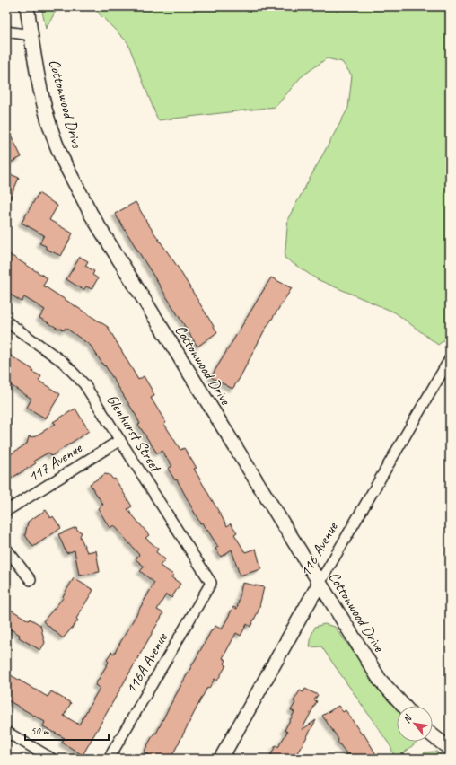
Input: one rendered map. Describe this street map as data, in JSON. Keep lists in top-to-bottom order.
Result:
{
  "streets": {
    "street": [
      "Cottonwood Drive",
      "Glenhurst Street",
      "117 Avenue",
      "116 Avenue",
      "116A Avenue"
    ]
  },
  "crossings": [
    ["Cottonwood Drive", "116 Avenue"],
    ["Glenhurst Street", "117 Avenue"],
    ["Glenhurst Street", "116A Avenue"]
  ],
  "scale_bar": "50 m",
  "north": "top left"
}
